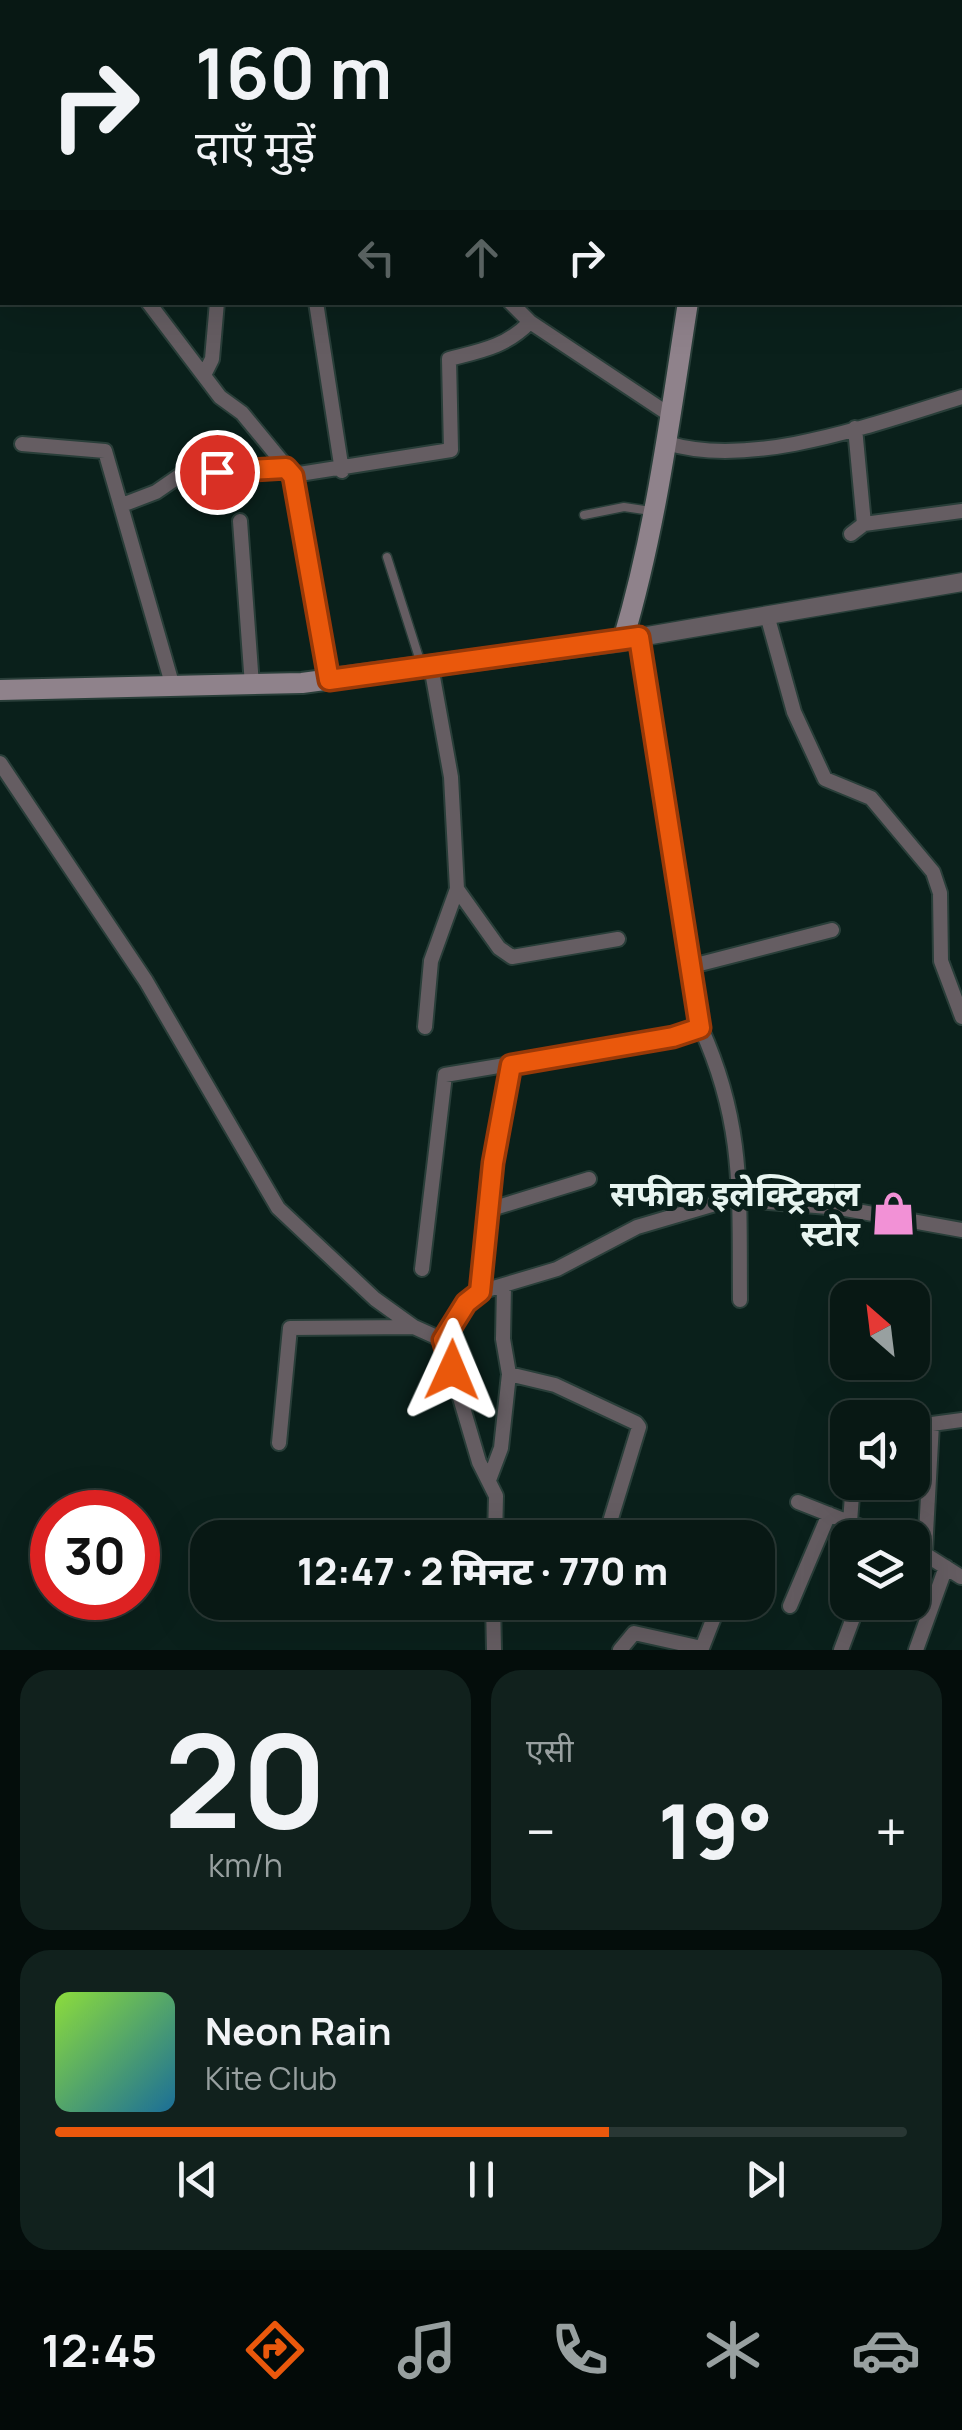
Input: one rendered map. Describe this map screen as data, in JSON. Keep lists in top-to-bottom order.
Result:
{
  "places": {
    "shop": ["सफीक इलेक्ट्रिकल स्टोर"]
  },
  "north": "top left",
  "page": {
    "turn": ["160 m", "दाएँ मुड़ें"],
    "limit": "30",
    "trip": "12:47 · 2 मिनट · 770 m",
    "tile": [
      ["20", "km/h"],
      "एसी"
    ],
    "heat": ["−", "19°", "+"],
    "song": ["Neon Rain", "Kite Club"],
    "tabs": "12:45"
  }
}
